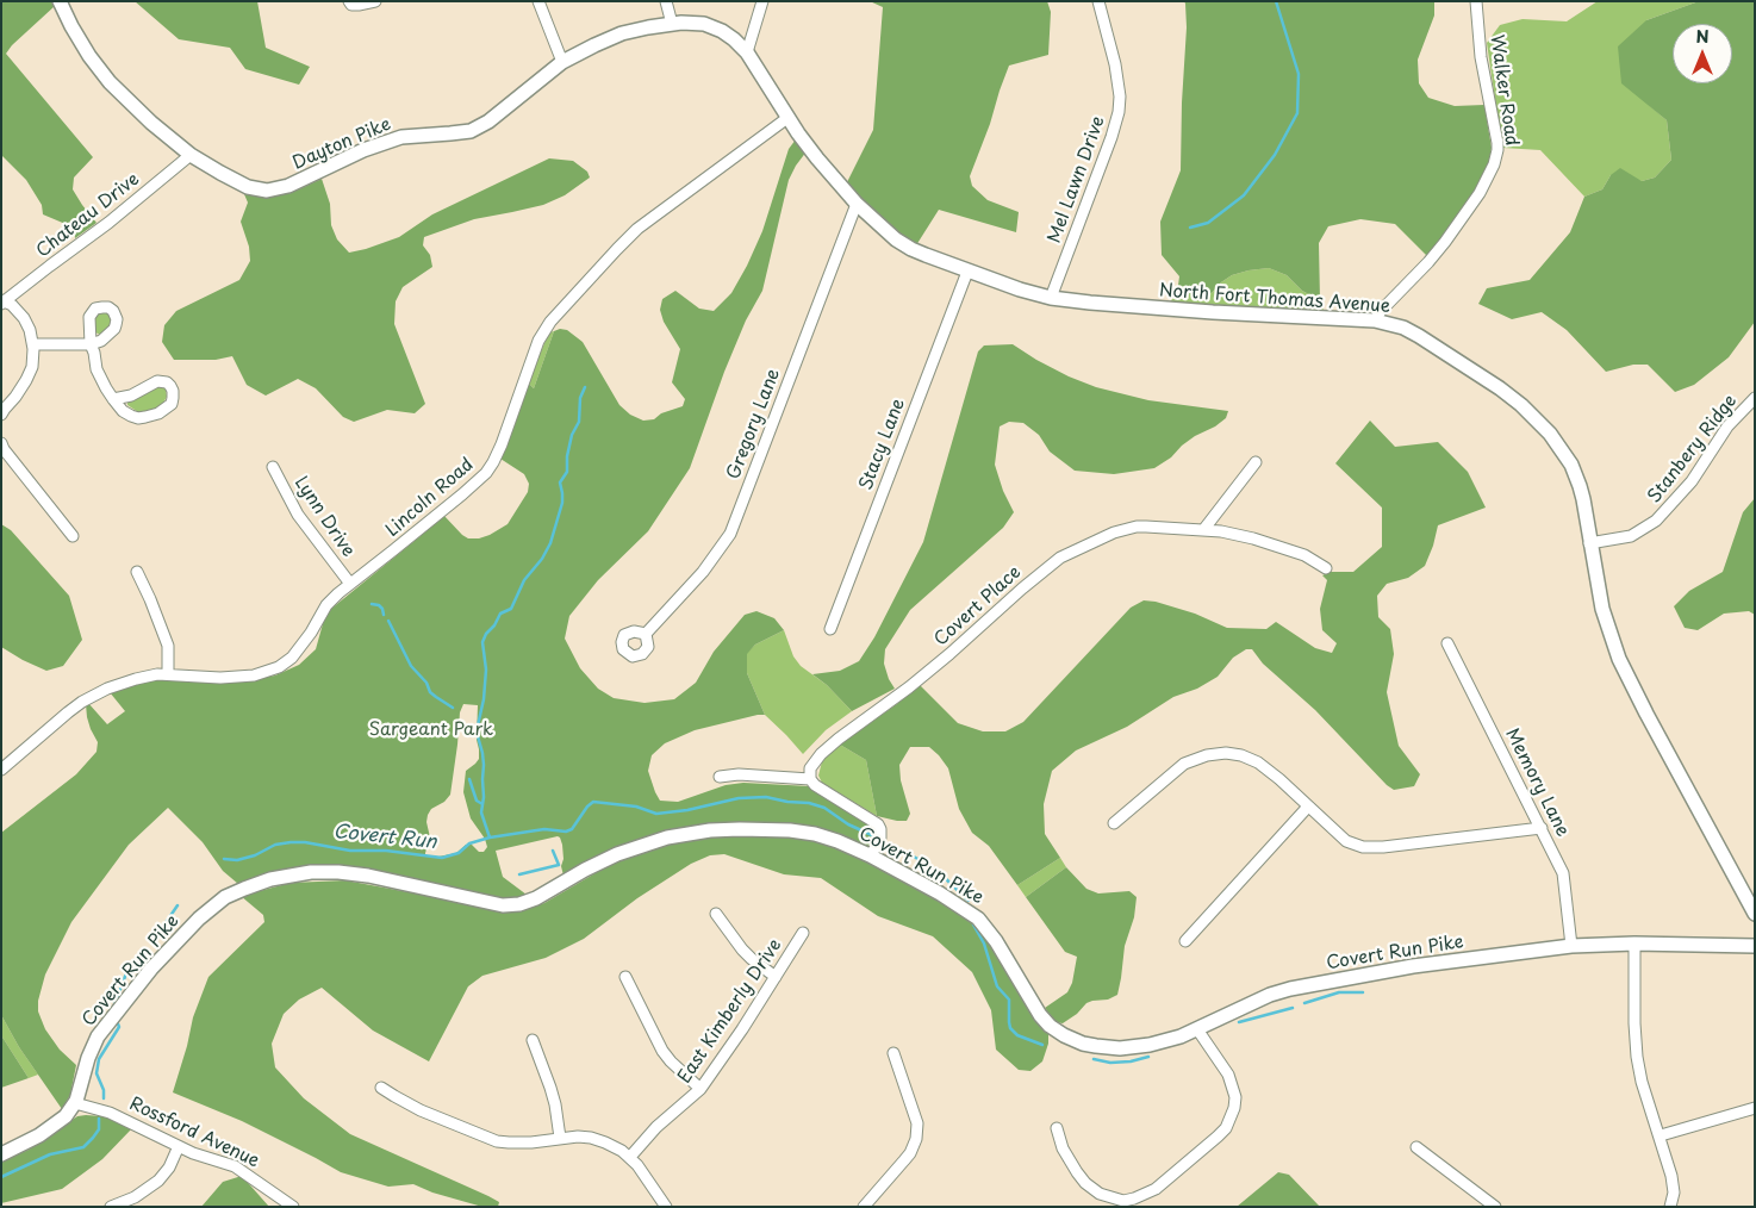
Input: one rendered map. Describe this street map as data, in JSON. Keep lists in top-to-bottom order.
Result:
{
  "streets": {
    "street": [
      "Walker Road",
      "Dayton Pike",
      "Mel Lawn Drive",
      "Chateau Drive",
      "North Fort Thomas Avenue",
      "Gregory Lane",
      "Stacy Lane",
      "Stanbery Ridge",
      "Lincoln Road",
      "Lynn Drive",
      "Covert Place",
      "Memory Lane",
      "Covert Run Pike",
      "East Kimberly Drive",
      "Rossford Avenue"
    ]
  },
  "crossings": [
    ["Walker Road", "North Fort Thomas Avenue"],
    ["Dayton Pike", "Chateau Drive"],
    ["Dayton Pike", "North Fort Thomas Avenue"],
    ["Dayton Pike", "Lincoln Road"],
    ["Mel Lawn Drive", "North Fort Thomas Avenue"],
    ["North Fort Thomas Avenue", "Gregory Lane"],
    ["North Fort Thomas Avenue", "Stacy Lane"],
    ["North Fort Thomas Avenue", "Stanbery Ridge"],
    ["North Fort Thomas Avenue", "Lincoln Road"],
    ["Lincoln Road", "Lynn Drive"],
    ["Memory Lane", "Covert Run Pike"],
    ["Covert Run Pike", "Rossford Avenue"]
  ],
  "water": ["Covert Run"],
  "parks": ["Sargeant Park"],
  "north": "top"
}
